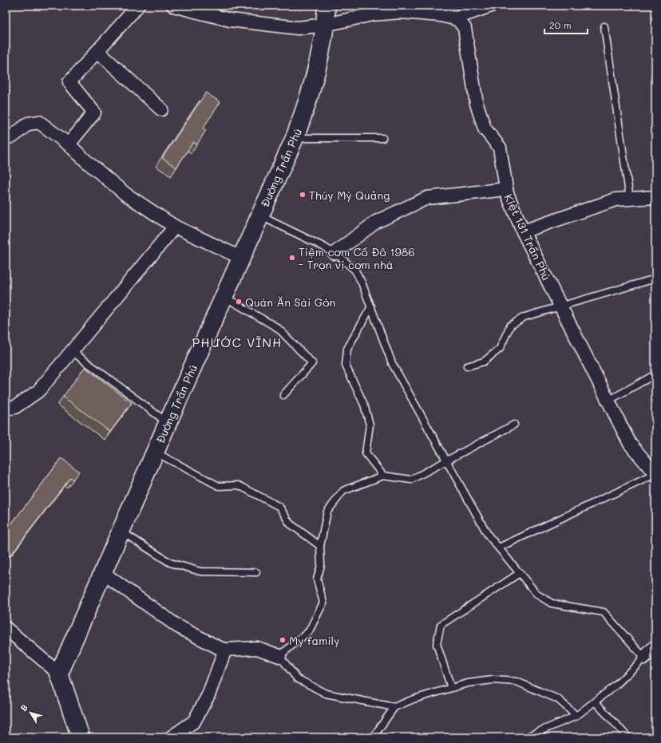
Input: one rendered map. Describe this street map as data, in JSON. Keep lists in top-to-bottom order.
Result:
{
  "streets": {
    "street": ["Đường Trần Phú", "Kiệt 131 Trần Phú"]
  },
  "districts": ["PHƯỚC VĨNH"],
  "places": [
    "Thúy Mỳ Quảng",
    "Tiệm cơm Cố Đô 1986 - Trọn vị cơm nhà",
    "Quán Ăn Sài Gòn",
    "My family"
  ],
  "scale_bar": "20 m",
  "north": "top left"
}
